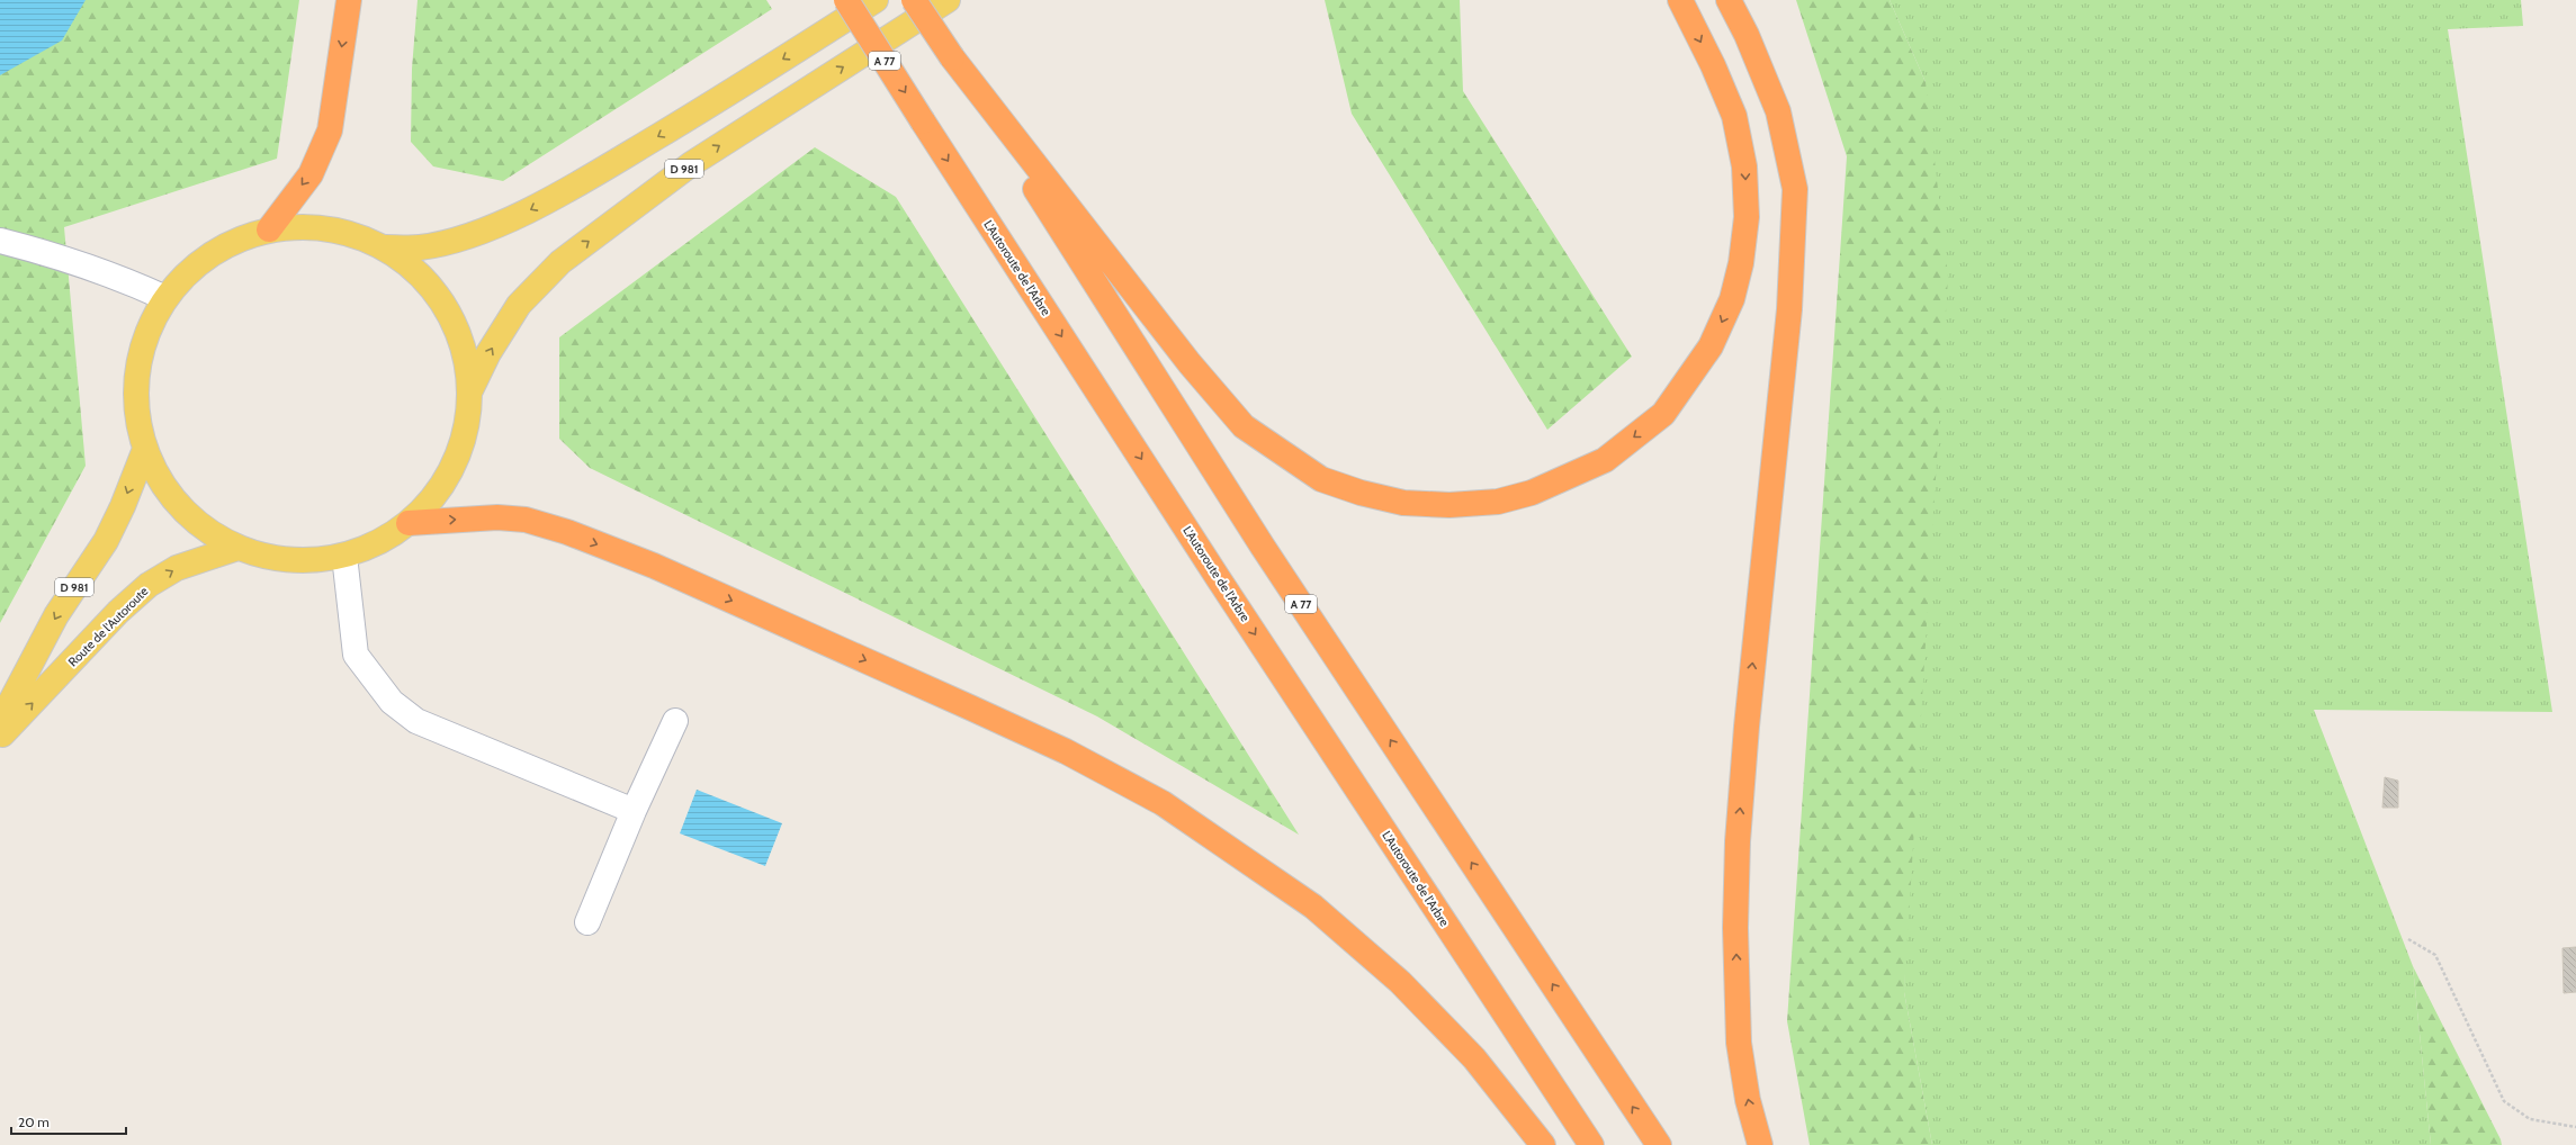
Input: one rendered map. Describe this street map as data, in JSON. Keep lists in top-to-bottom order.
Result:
{
  "streets": {
    "highway": ["A 77", "L'Autoroute de l'Arbre"],
    "main road": ["D 981", "Route de l'Autoroute"]
  },
  "scale_bar": "20 m"
}
